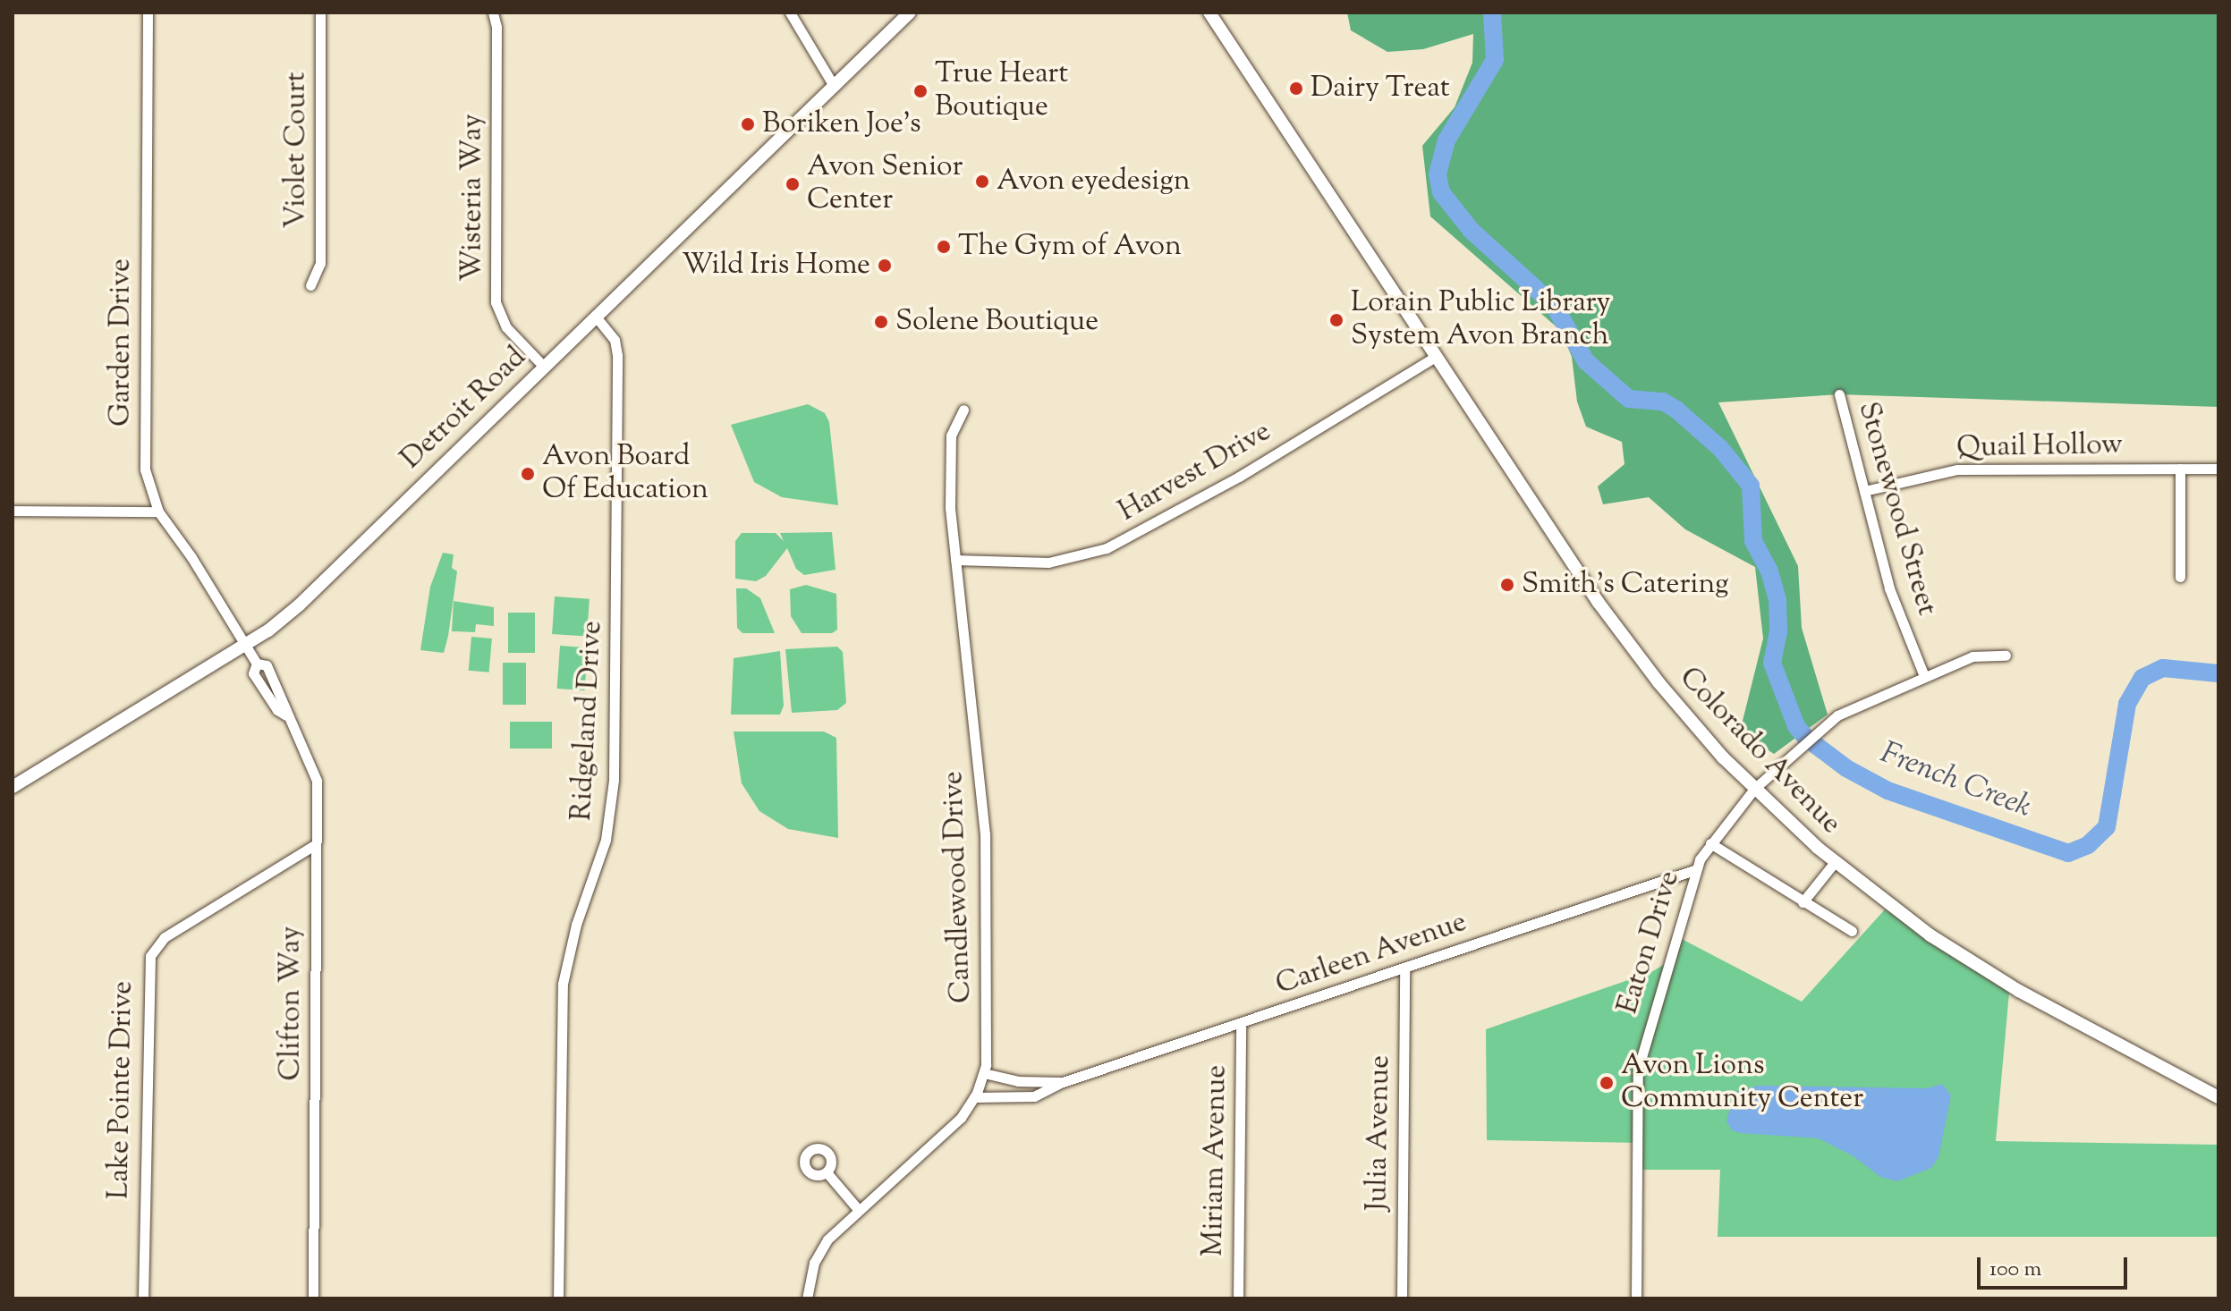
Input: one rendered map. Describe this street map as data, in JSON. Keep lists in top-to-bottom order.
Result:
{
  "streets": {
    "main road": ["Detroit Road", "Colorado Avenue"],
    "street": [
      "Violet Court",
      "Wisteria Way",
      "Garden Drive",
      "Quail Hollow",
      "Harvest Drive",
      "Stonewood Street",
      "Ridgeland Drive",
      "Candlewood Drive",
      "Eaton Drive",
      "Carleen Avenue",
      "Clifton Way",
      "Lake Pointe Drive",
      "Julia Avenue",
      "Miriam Avenue"
    ]
  },
  "crossings": [
    ["Wisteria Way", "Detroit Road"],
    ["Garden Drive", "Detroit Road"],
    ["Garden Drive", "Clifton Way"],
    ["Detroit Road", "Ridgeland Drive"],
    ["Detroit Road", "Clifton Way"],
    ["Quail Hollow", "Stonewood Street"],
    ["Harvest Drive", "Colorado Avenue"],
    ["Harvest Drive", "Candlewood Drive"],
    ["Stonewood Street", "Eaton Drive"],
    ["Colorado Avenue", "Eaton Drive"],
    ["Candlewood Drive", "Carleen Avenue"],
    ["Eaton Drive", "Carleen Avenue"],
    ["Carleen Avenue", "Julia Avenue"],
    ["Carleen Avenue", "Miriam Avenue"],
    ["Clifton Way", "Lake Pointe Drive"]
  ],
  "water": ["French Creek"],
  "places": [
    "Dairy Treat",
    "True Heart Boutique",
    "Boriken Joe's",
    "Avon eyedesign",
    "Avon Senior Center",
    "The Gym of Avon",
    "Wild Iris Home",
    "Lorain Public Library System Avon Branch",
    "Solene Boutique",
    "Avon Board Of Education",
    "Smith's Catering",
    "Avon Lions Community Center"
  ],
  "scale_bar": "100 m"
}
